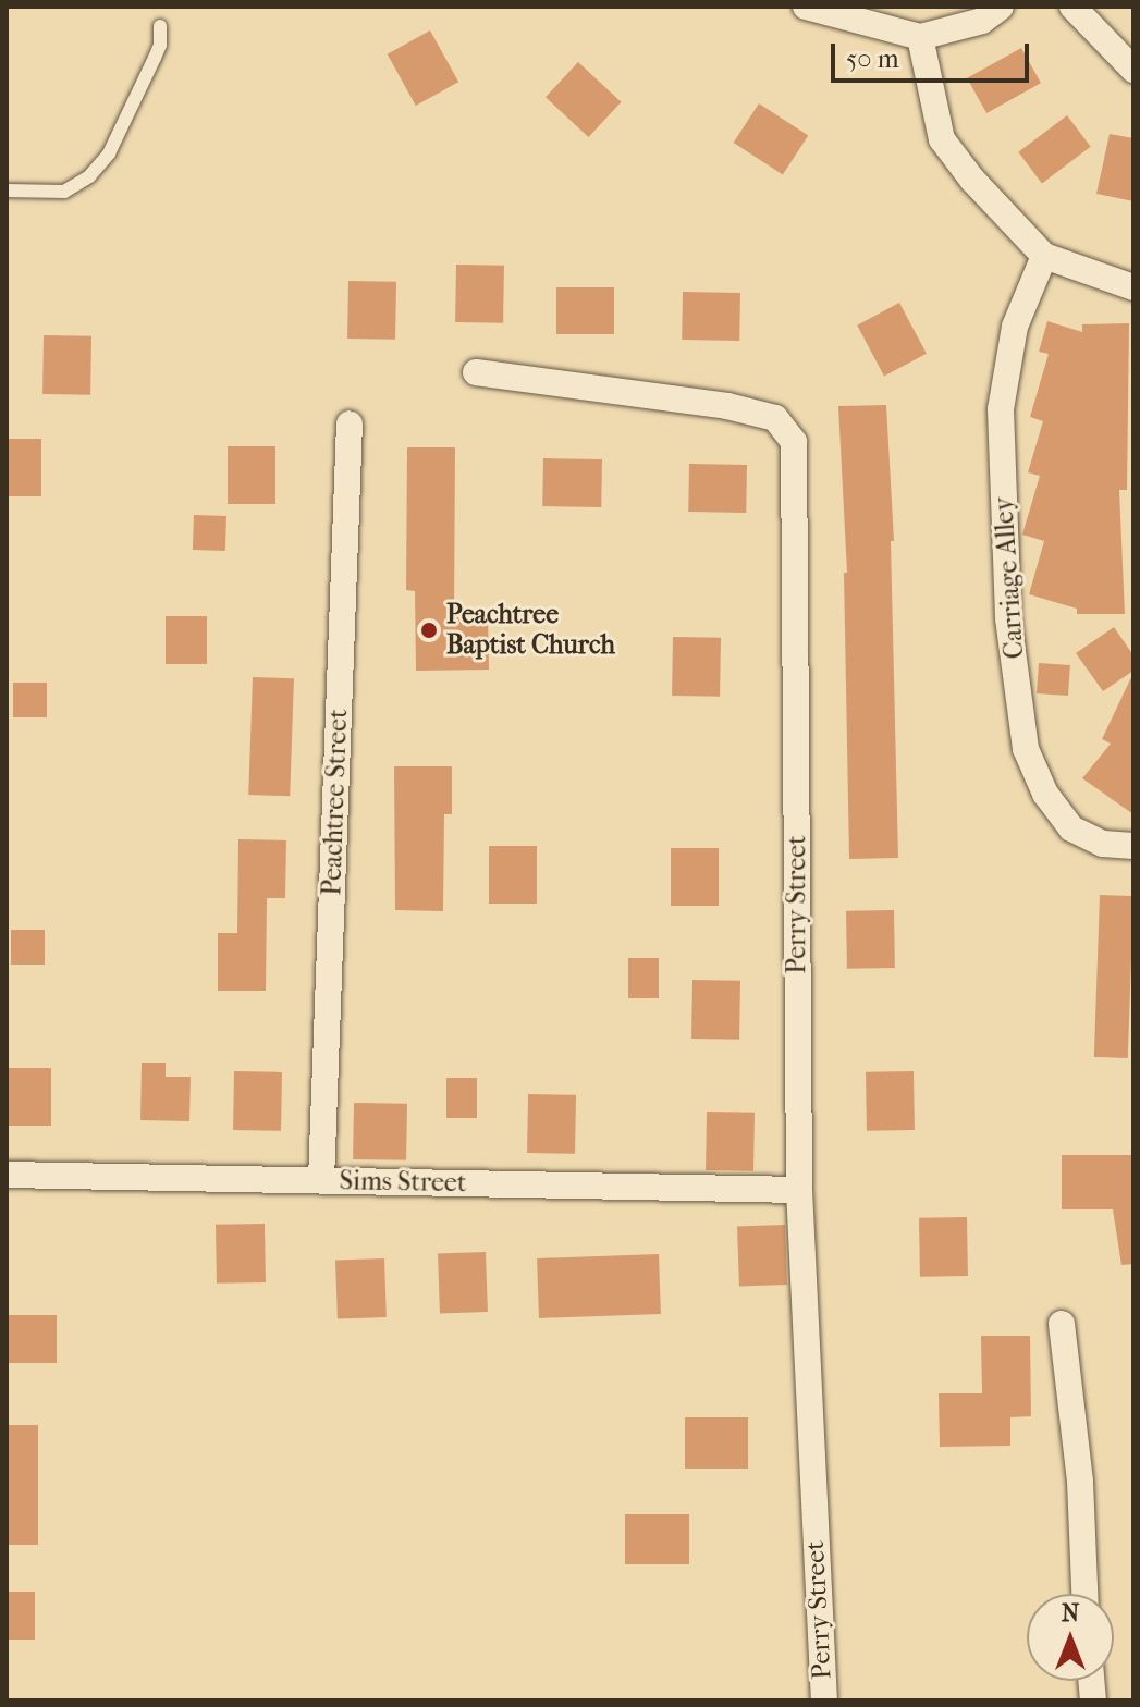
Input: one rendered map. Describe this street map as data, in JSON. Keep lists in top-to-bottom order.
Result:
{
  "streets": {
    "street": [
      "Carriage Alley",
      "Peachtree Street",
      "Perry Street",
      "Sims Street"
    ]
  },
  "crossings": [
    ["Peachtree Street", "Sims Street"],
    ["Perry Street", "Sims Street"]
  ],
  "places": ["Peachtree Baptist Church"],
  "scale_bar": "50 m",
  "north": "top"
}
